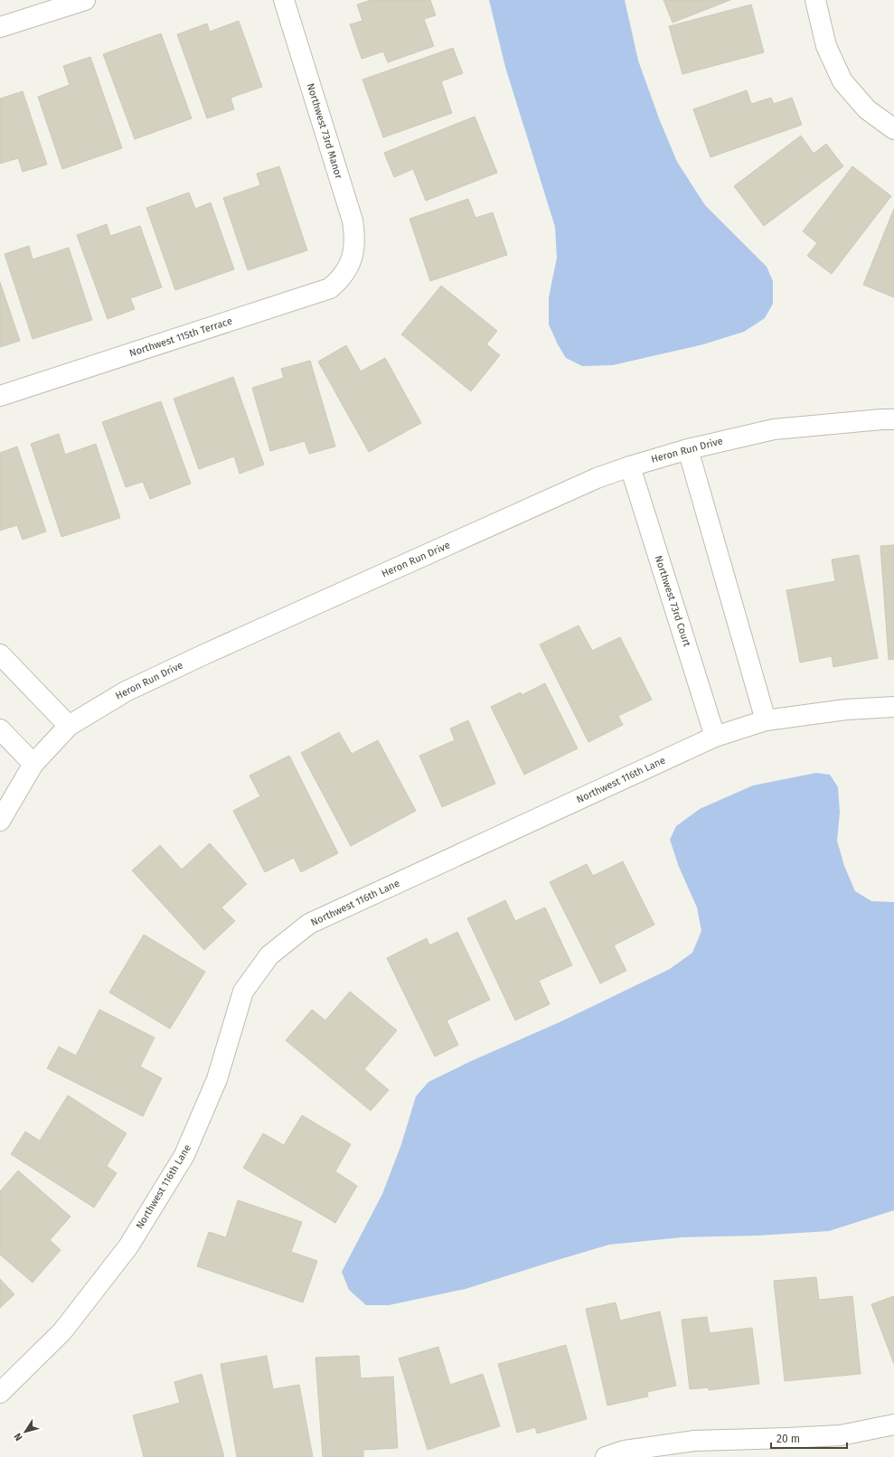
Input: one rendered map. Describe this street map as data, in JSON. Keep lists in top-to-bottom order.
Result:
{
  "streets": {
    "street": [
      "Northwest 73rd Manor",
      "Northwest 115th Terrace",
      "Heron Run Drive",
      "Northwest 73rd Court",
      "Northwest 116th Lane"
    ]
  },
  "crossings": [
    ["Northwest 73rd Manor", "Northwest 115th Terrace"],
    ["Heron Run Drive", "Northwest 73rd Court"],
    ["Northwest 73rd Court", "Northwest 116th Lane"]
  ],
  "scale_bar": "20 m",
  "north": "bottom left"
}
